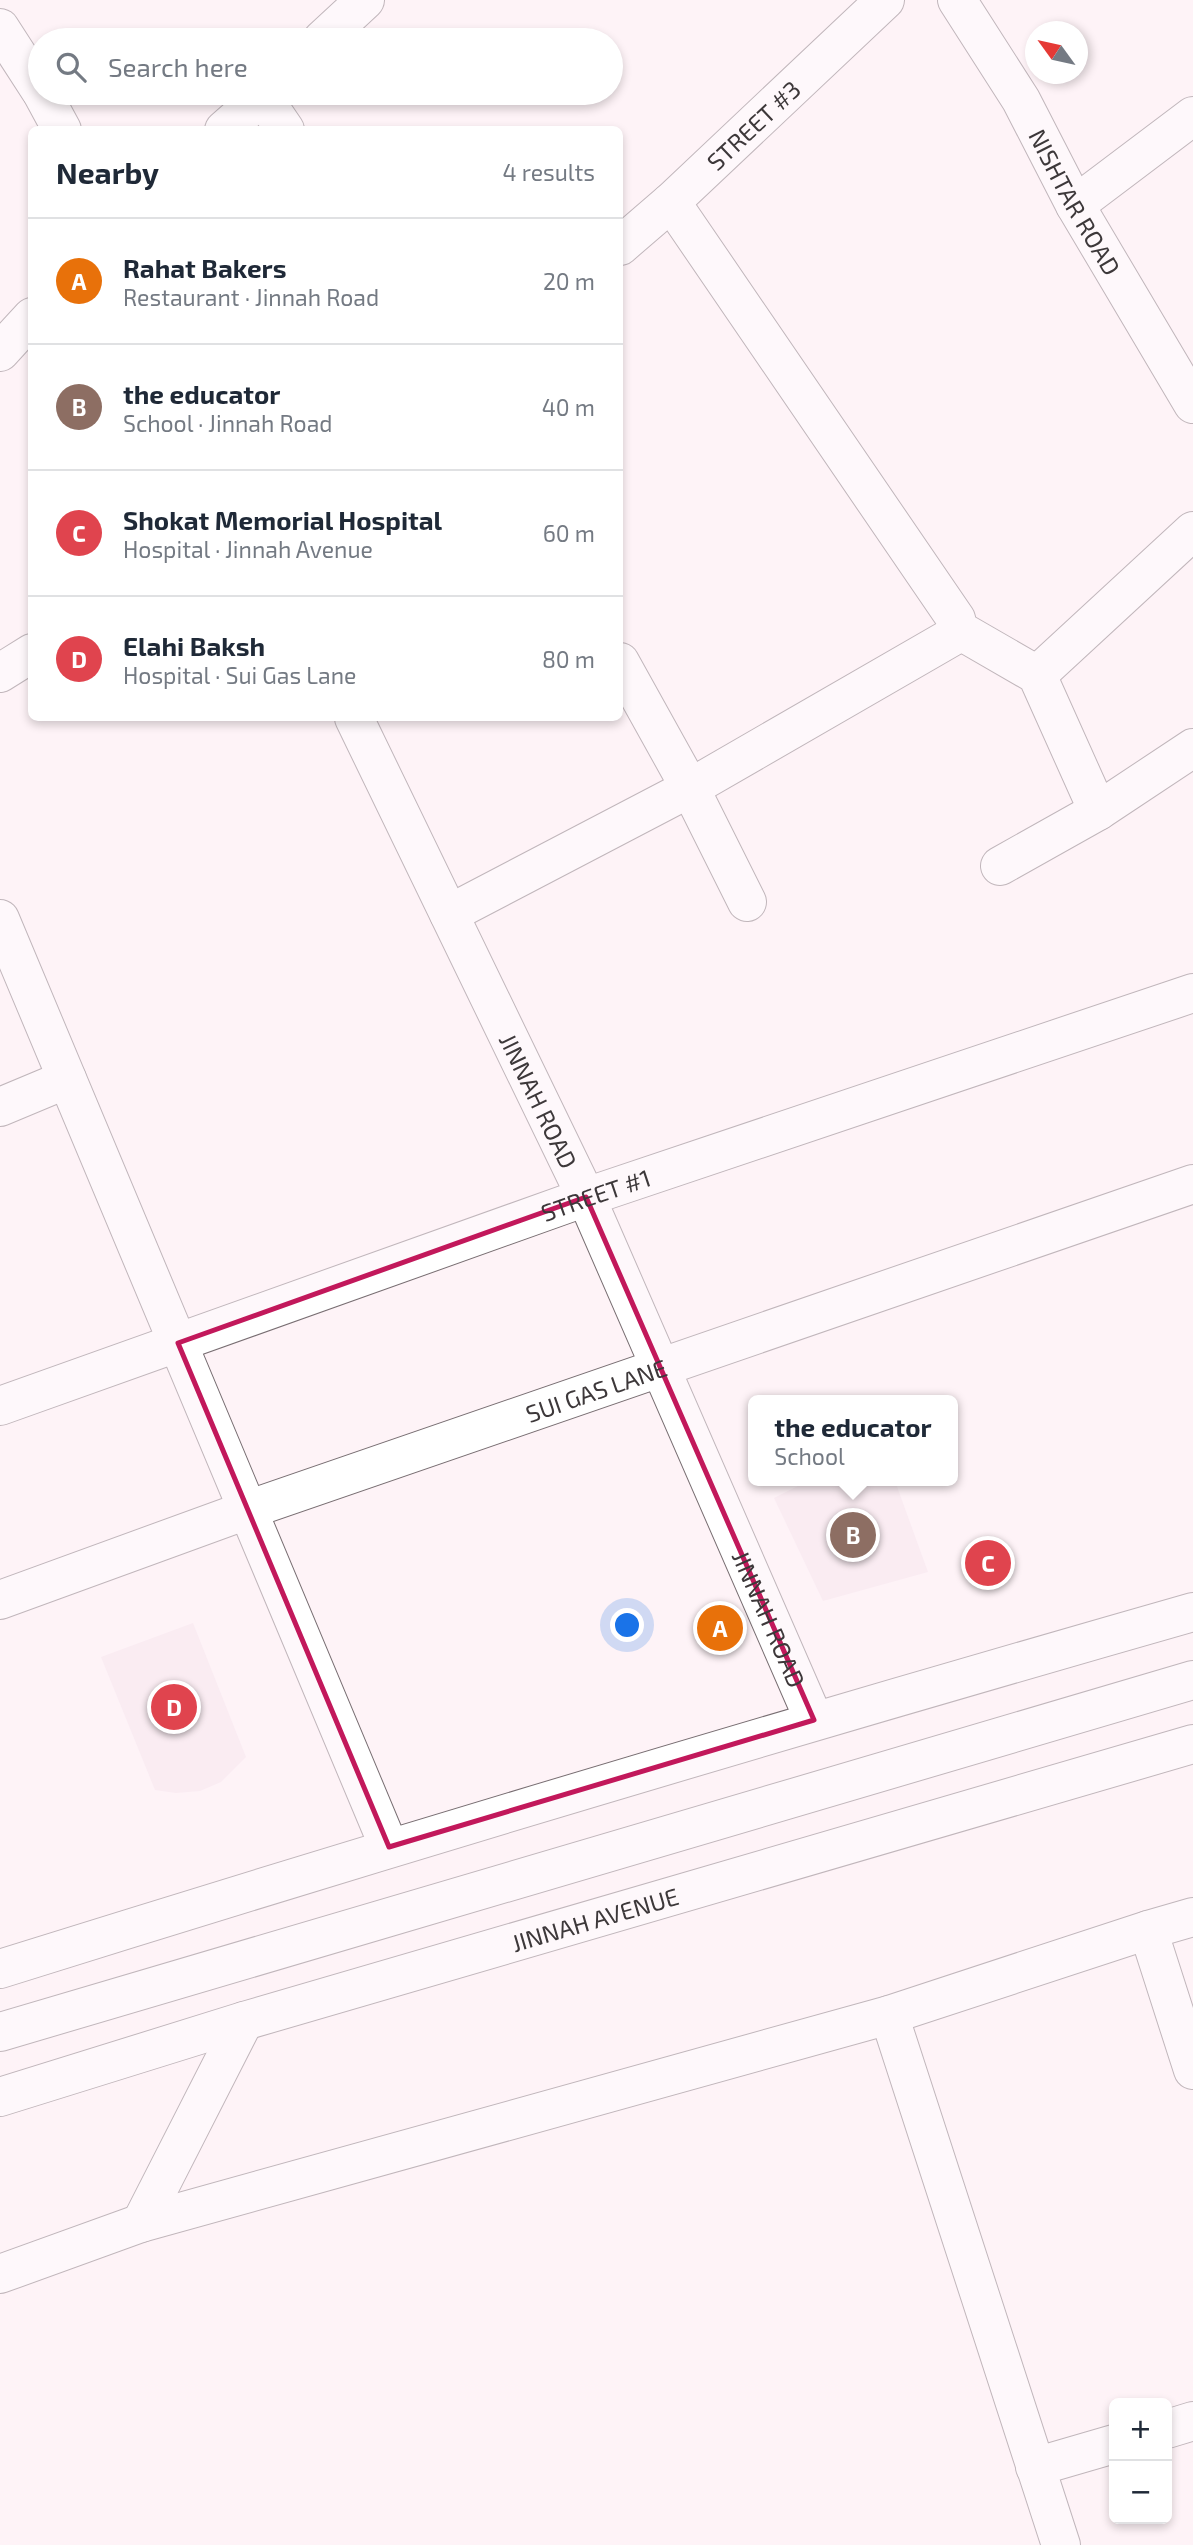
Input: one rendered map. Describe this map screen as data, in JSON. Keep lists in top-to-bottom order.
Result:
{
  "streets": {
    "street": [
      "STREET #3",
      "NISHTAR ROAD",
      "JINNAH ROAD",
      "STREET #1",
      "SUI GAS LANE",
      "JINNAH AVENUE"
    ]
  },
  "crossings": [
    ["JINNAH ROAD", "STREET #1"],
    ["JINNAH ROAD", "SUI GAS LANE"]
  ],
  "north": "top left",
  "page": {
    "search": "Search here",
    "heading": ["Nearby", "4 results"],
    "list": [
      {
        "mark": "A",
        "name": "Rahat Bakers",
        "note": "Restaurant · Jinnah Road",
        "value": "20 m"
      },
      {
        "mark": "B",
        "name": "the educator",
        "note": "School · Jinnah Road",
        "value": "40 m"
      },
      {
        "mark": "C",
        "name": "Shokat Memorial Hospital",
        "note": "Hospital · Jinnah Avenue",
        "value": "60 m"
      },
      {
        "mark": "D",
        "name": "Elahi Baksh",
        "note": "Hospital · Sui Gas Lane",
        "value": "80 m"
      }
    ],
    "popup": ["the educator", "School"],
    "pins": [
      "B",
      "C",
      "A",
      "D"
    ],
    "map_buttons": ["+", "−"]
  }
}
